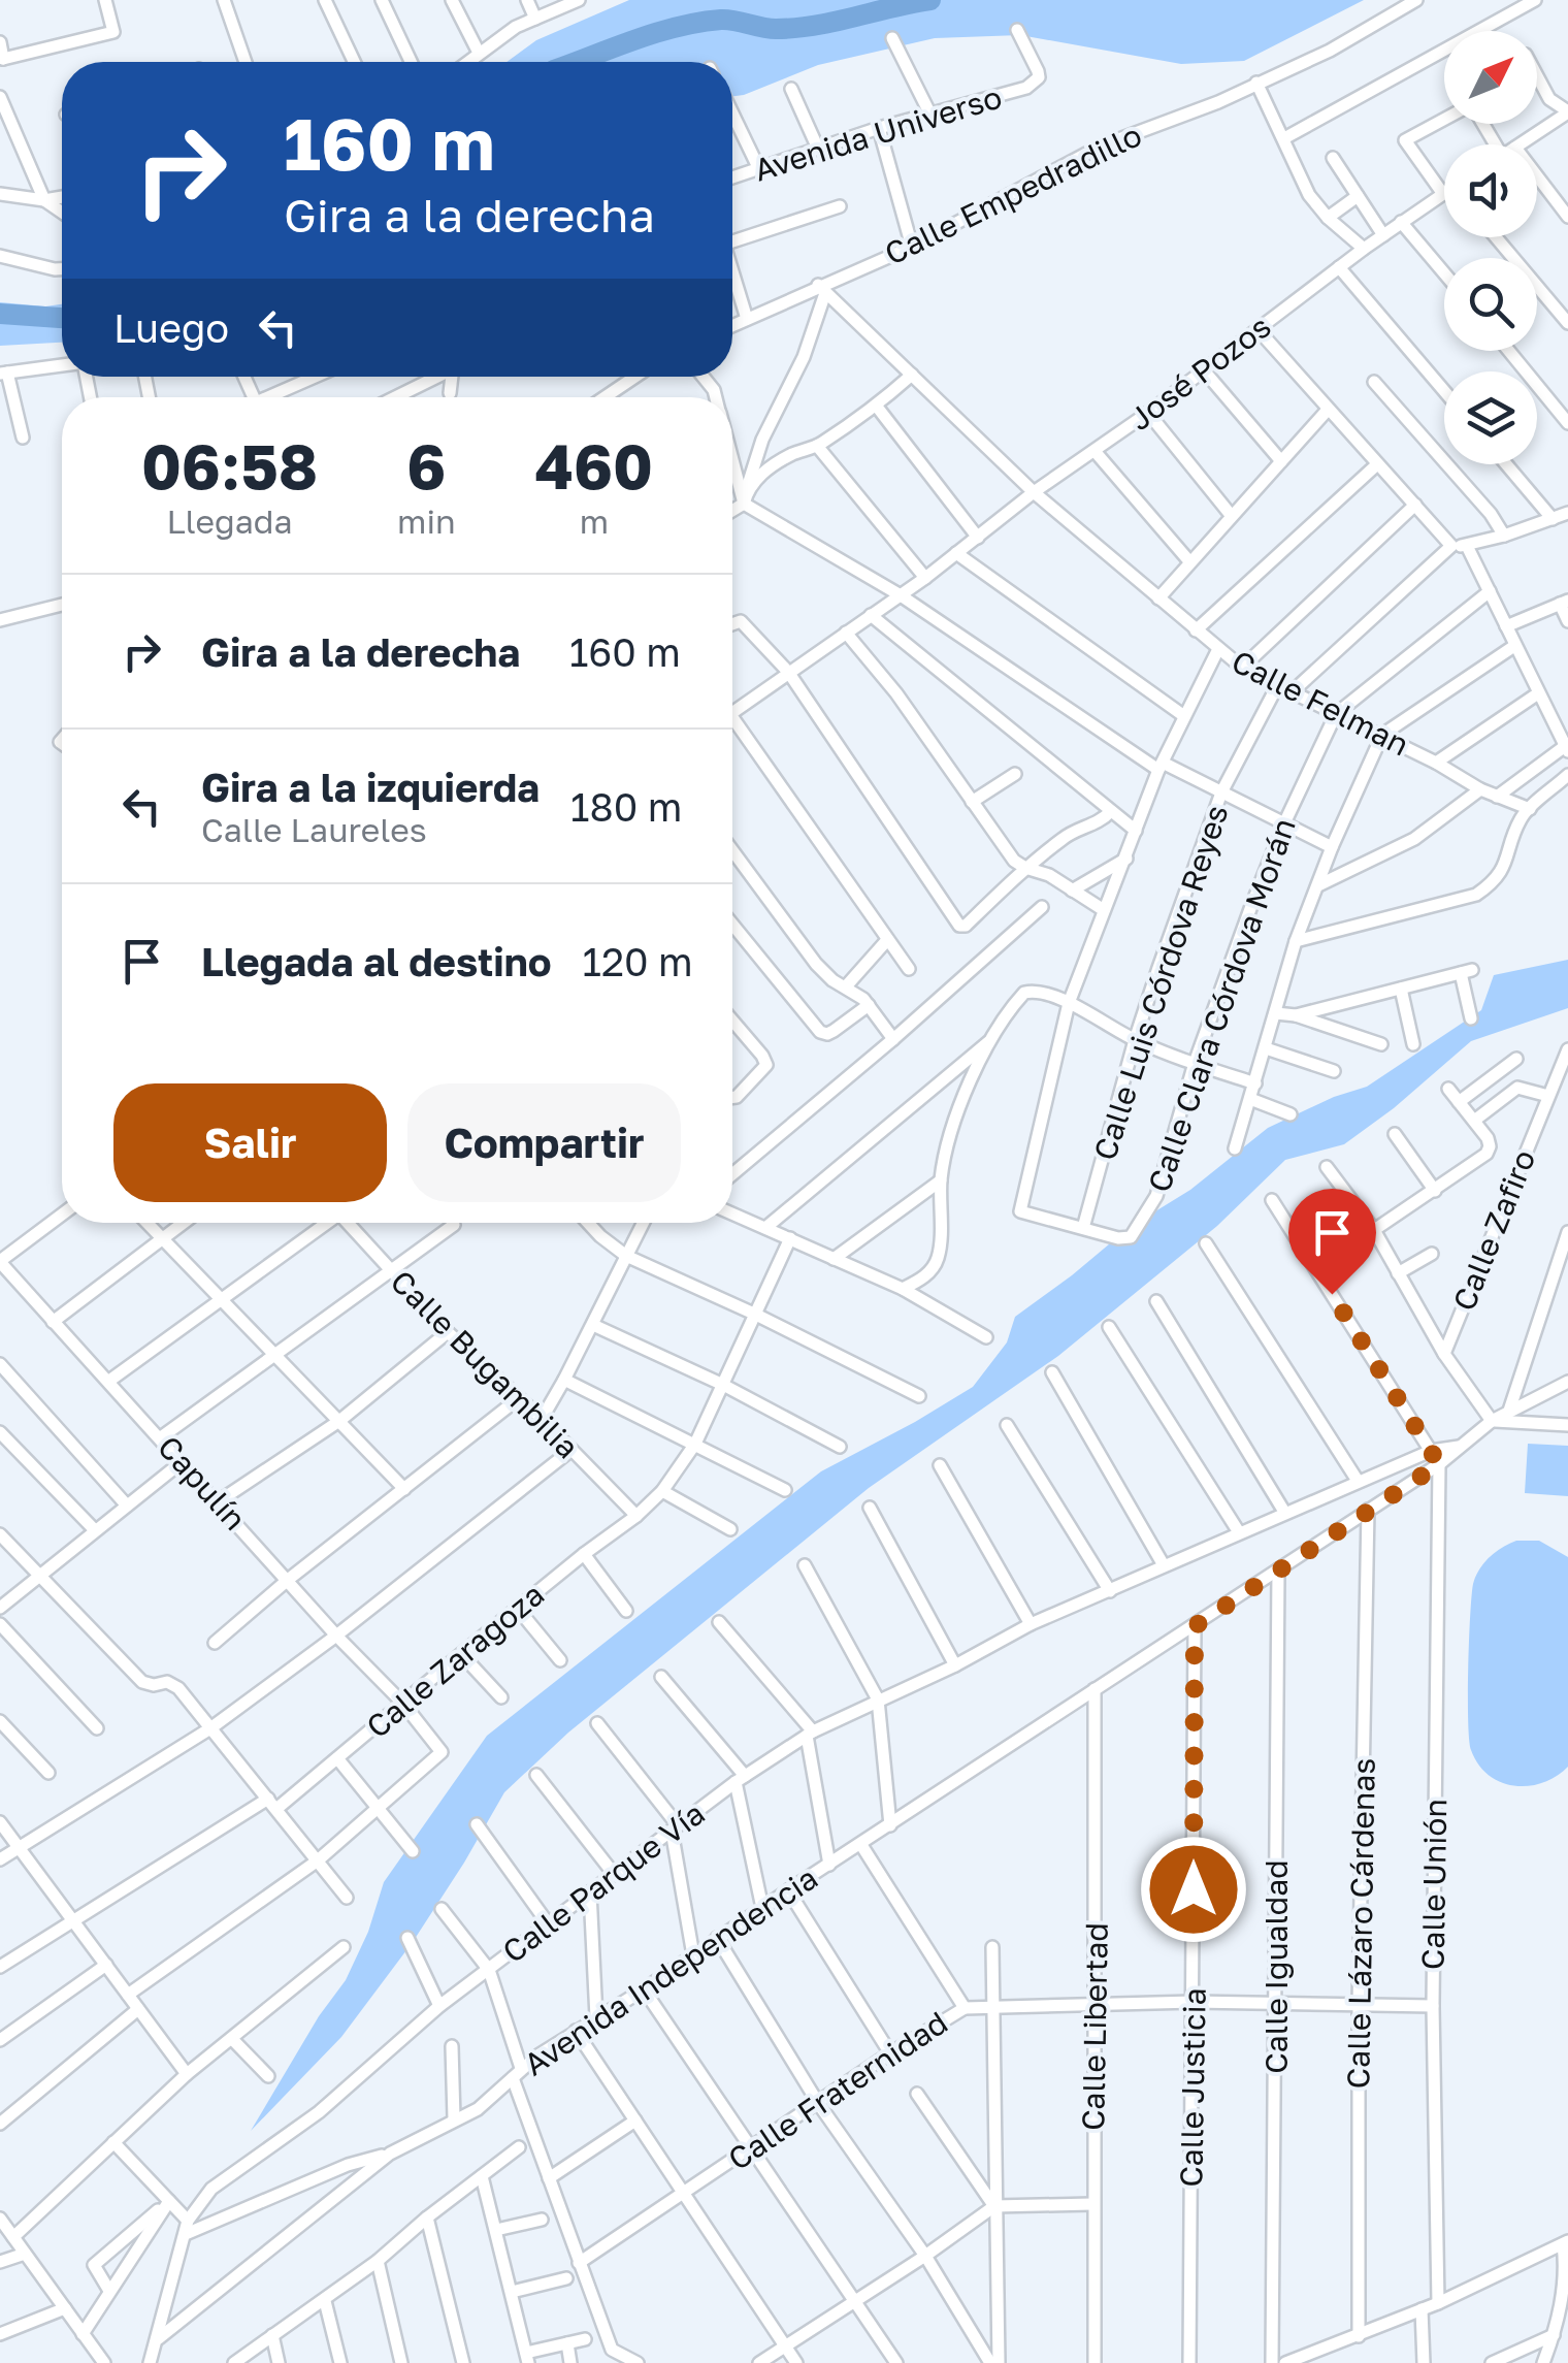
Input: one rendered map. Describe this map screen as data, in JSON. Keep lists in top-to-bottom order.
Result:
{
  "streets": {
    "street": [
      "Avenida Universo",
      "Calle Empedradillo",
      "José Pozos",
      "Calle Felman",
      "Calle Luis Córdova Reyes",
      "Calle Clara Córdova Morán",
      "Calle Zafiro",
      "Calle Bugambilia",
      "Capulín",
      "Calle Zaragoza",
      "Calle Parque Vía",
      "Calle Unión",
      "Calle Lázaro Cárdenas",
      "Calle Igualdad",
      "Avenida Independencia",
      "Calle Libertad",
      "Calle Justicia",
      "Calle Fraternidad"
    ]
  },
  "crossings": [
    ["Calle Empedradillo", "Calle Felman"],
    ["José Pozos", "Calle Felman"],
    ["Calle Felman", "Calle Luis Córdova Reyes"],
    ["Calle Felman", "Calle Clara Córdova Morán"],
    ["Calle Luis Córdova Reyes", "Calle Clara Córdova Morán"],
    ["Calle Bugambilia", "Calle Zaragoza"],
    ["Capulín", "Calle Zaragoza"],
    ["Calle Parque Vía", "Avenida Independencia"],
    ["Calle Unión", "Avenida Independencia"],
    ["Calle Unión", "Calle Fraternidad"],
    ["Calle Lázaro Cárdenas", "Avenida Independencia"],
    ["Calle Lázaro Cárdenas", "Calle Fraternidad"],
    ["Calle Igualdad", "Avenida Independencia"],
    ["Calle Igualdad", "Calle Fraternidad"],
    ["Avenida Independencia", "Calle Libertad"],
    ["Avenida Independencia", "Calle Justicia"],
    ["Calle Libertad", "Calle Fraternidad"],
    ["Calle Justicia", "Calle Fraternidad"]
  ],
  "north": "top right",
  "page": {
    "turn": ["160 m", "Gira a la derecha"],
    "then": "Luego",
    "eta": [
      "06:58",
      "Llegada",
      "6",
      "min",
      "460",
      "m"
    ],
    "list": [
      {
        "name": "Gira a la derecha",
        "value": "160 m"
      },
      {
        "name": "Gira a la izquierda",
        "note": "Calle Laureles",
        "value": "180 m"
      },
      {
        "name": "Llegada al destino",
        "value": "120 m"
      }
    ],
    "buttons": ["Salir", "Compartir"]
  }
}
